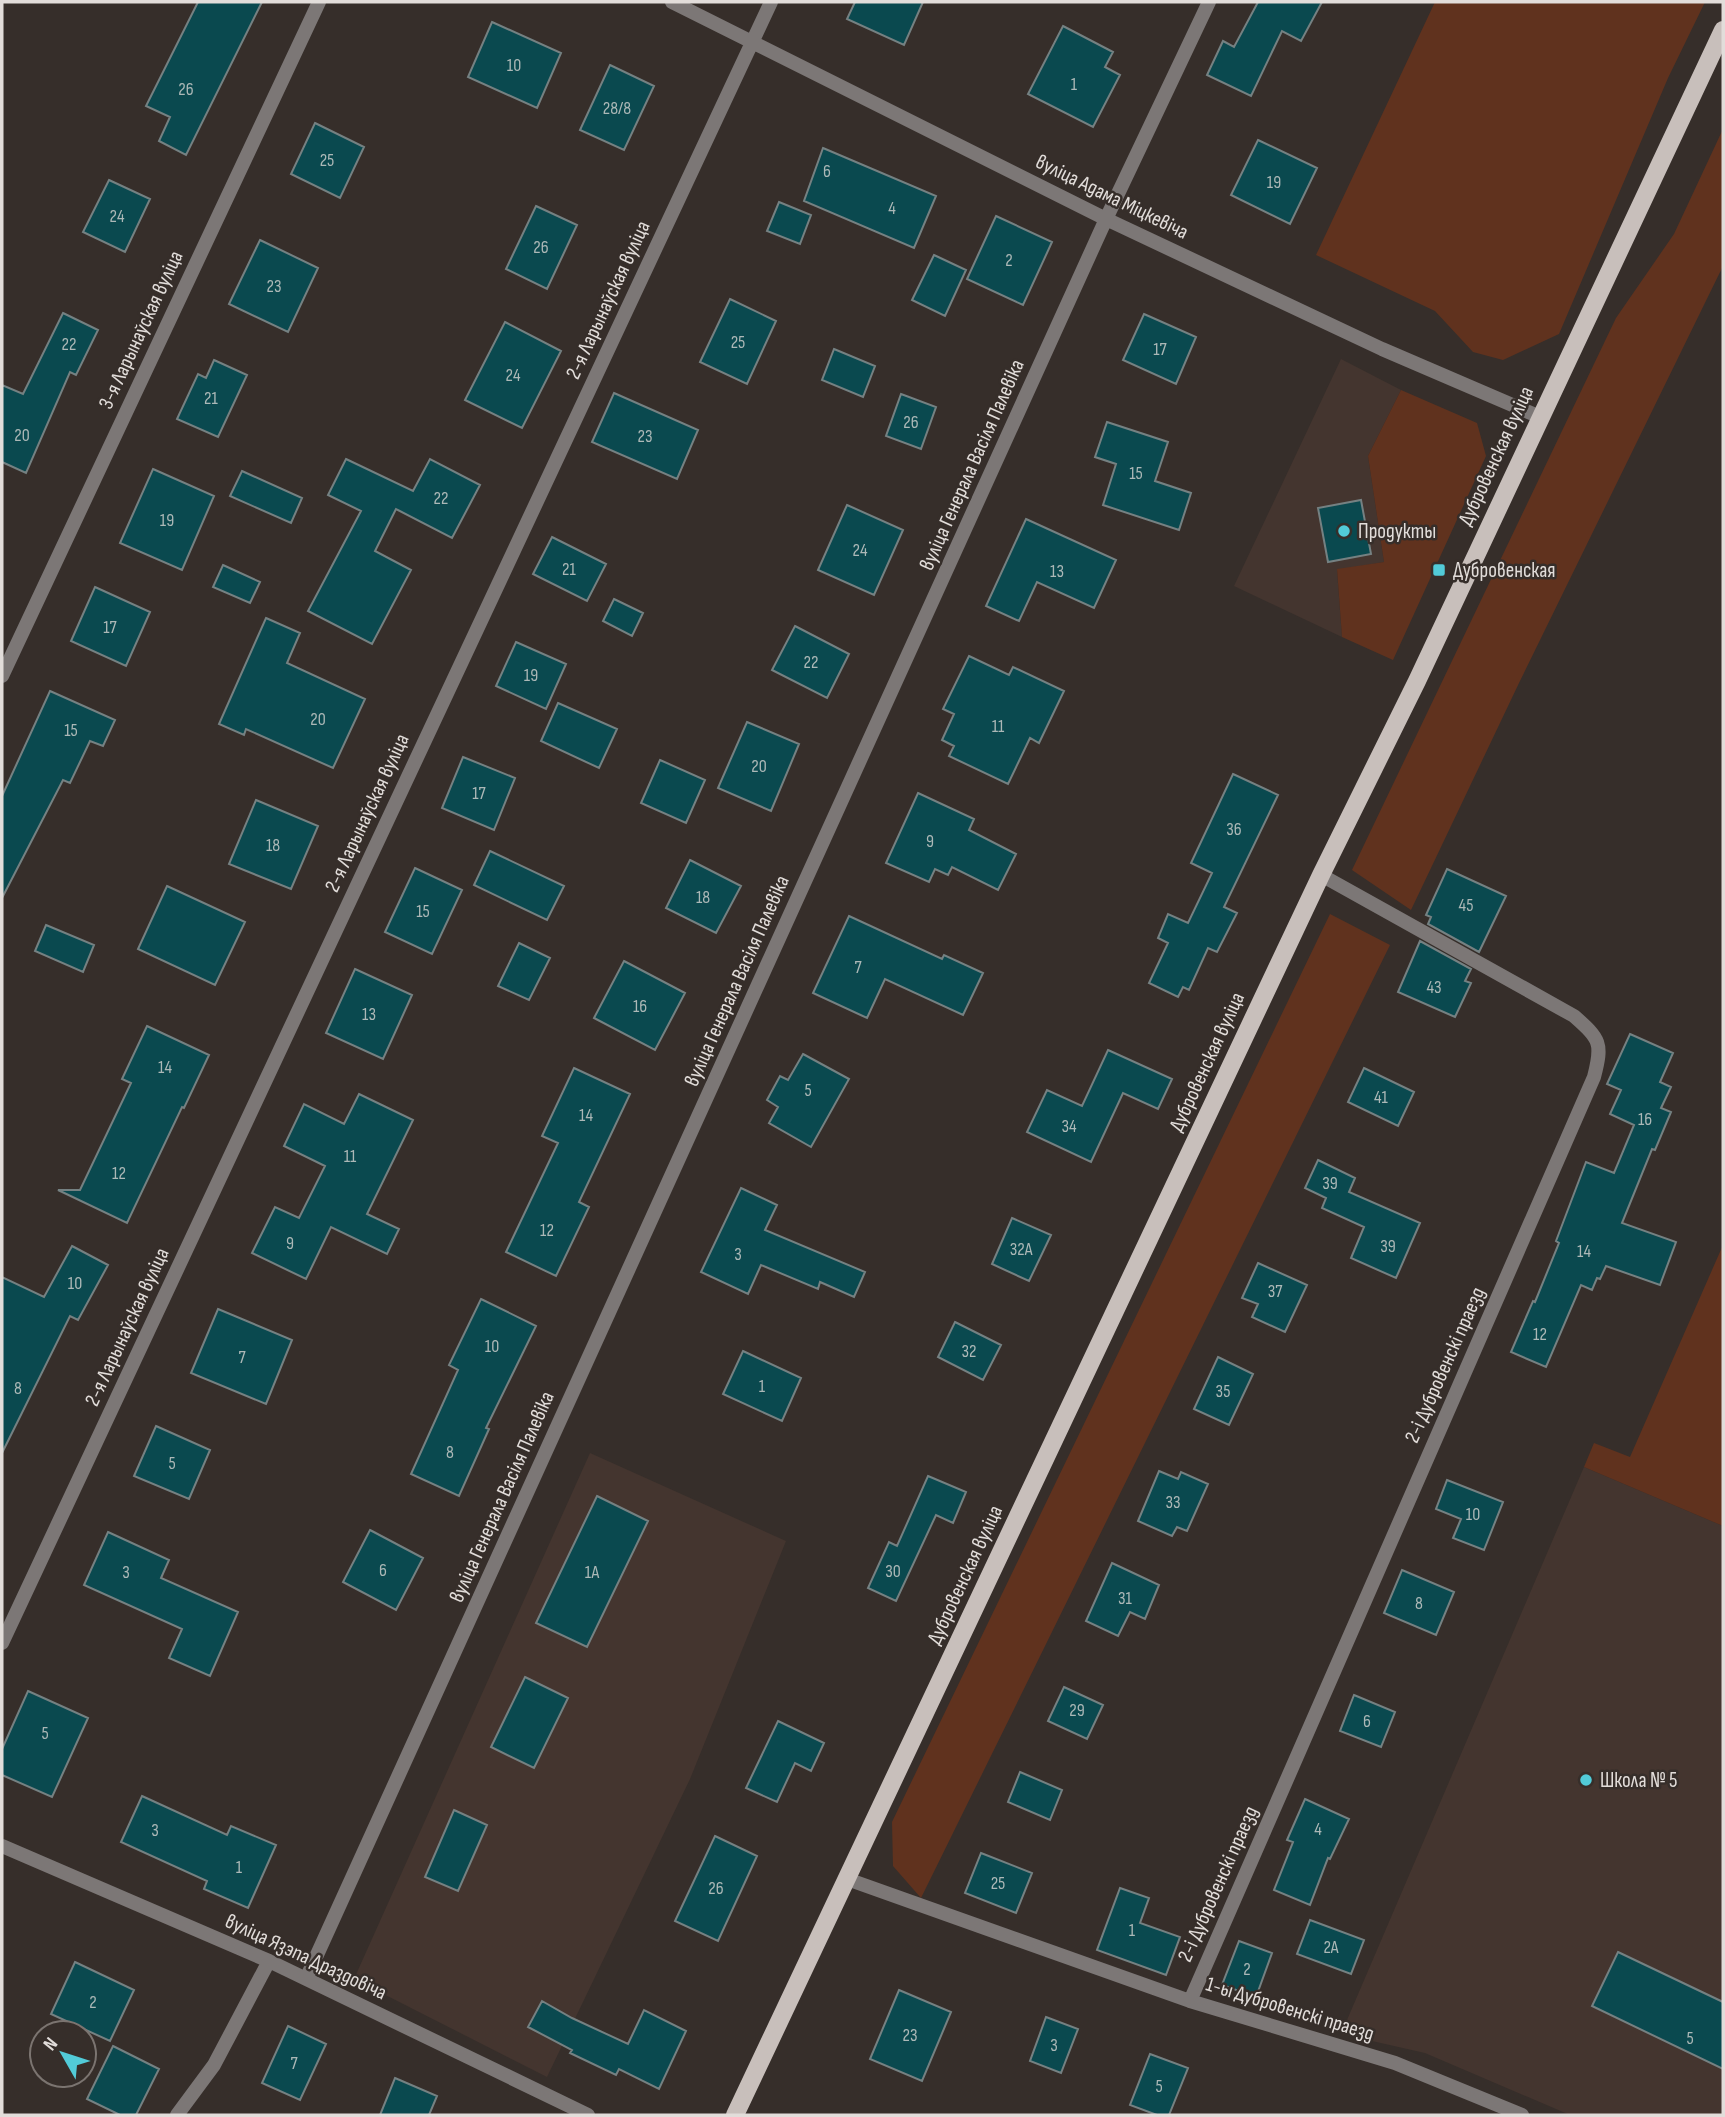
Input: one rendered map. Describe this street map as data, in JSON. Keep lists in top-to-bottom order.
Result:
{
  "streets": {
    "main road": ["Дубровенская вуліца"],
    "street": [
      "вуліца Адама Міцкевіча",
      "2-я Ларынаўская вуліца",
      "3-я Ларынаўская вуліца",
      "вуліца Генерала Васіля Палевіка",
      "2-і Дубровенскі праезд",
      "вуліца Язэпа Драздовіча",
      "1-ы Дубровенскі праезд"
    ]
  },
  "crossings": [
    ["вуліца Адама Міцкевіча", "2-я Ларынаўская вуліца"],
    ["вуліца Адама Міцкевіча", "Дубровенская вуліца"],
    ["вуліца Адама Міцкевіча", "вуліца Генерала Васіля Палевіка"],
    ["Дубровенская вуліца", "2-і Дубровенскі праезд"],
    ["Дубровенская вуліца", "1-ы Дубровенскі праезд"],
    ["вуліца Генерала Васіля Палевіка", "вуліца Язэпа Драздовіча"],
    ["2-і Дубровенскі праезд", "1-ы Дубровенскі праезд"]
  ],
  "places": {
    "other": ["Продукты", "Школа № 5"],
    "transit": ["Дубровенская"]
  },
  "house_numbers": [
    "10",
    "1",
    "26",
    "28/8",
    "25",
    "6",
    "19",
    "4",
    "24",
    "26",
    "2",
    "23",
    "25",
    "22",
    "17",
    "24",
    "21",
    "26",
    "20",
    "23",
    "15",
    "22",
    "19",
    "24",
    "21",
    "13",
    "17",
    "22",
    "19",
    "20",
    "11",
    "15",
    "20",
    "17",
    "36",
    "9",
    "18",
    "18",
    "45",
    "15",
    "7",
    "43",
    "16",
    "13",
    "14",
    "5",
    "41",
    "14",
    "16",
    "34",
    "11",
    "12",
    "39",
    "12",
    "9",
    "39",
    "32А",
    "14",
    "3",
    "10",
    "37",
    "12",
    "10",
    "32",
    "7",
    "1",
    "8",
    "35",
    "8",
    "5",
    "33",
    "10",
    "6",
    "30",
    "3",
    "1А",
    "31",
    "8",
    "29",
    "6",
    "5",
    "4",
    "3",
    "1",
    "25",
    "26",
    "1",
    "2А",
    "2",
    "2",
    "23",
    "5",
    "3",
    "7",
    "5"
  ],
  "north": "top left"
}
